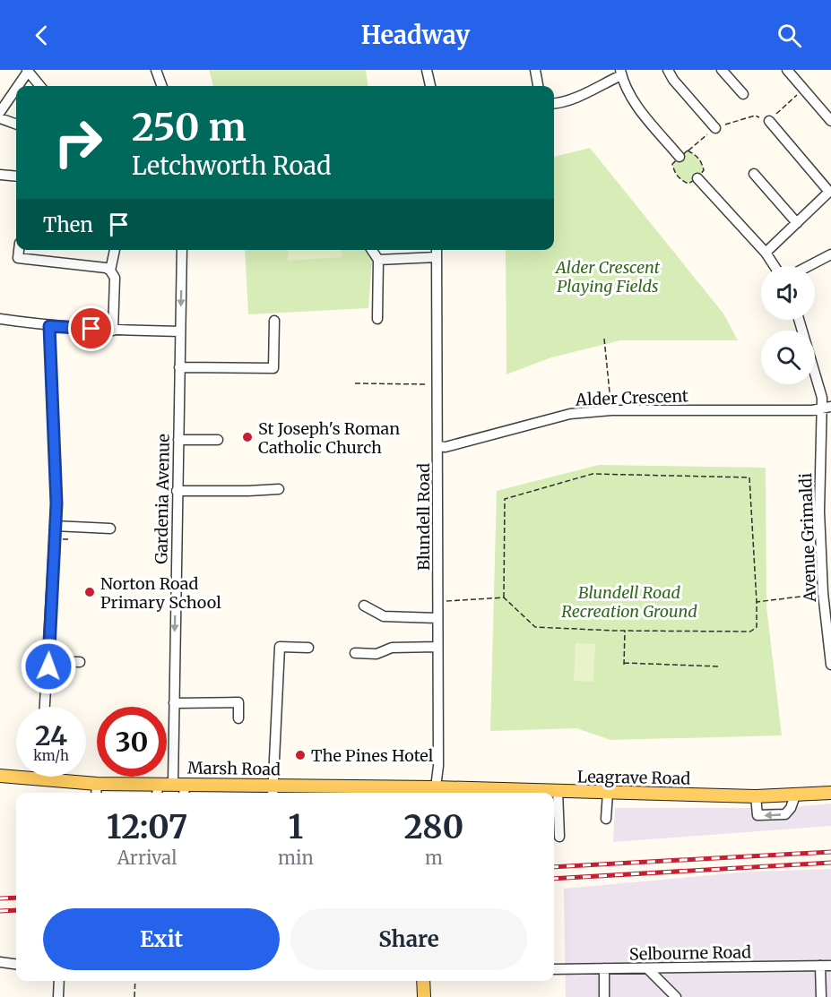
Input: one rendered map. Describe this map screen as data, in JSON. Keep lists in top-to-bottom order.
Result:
{
  "streets": {
    "main road": ["Marsh Road", "Leagrave Road"],
    "street": [
      "Alder Crescent",
      "Gardenia Avenue",
      "Blundell Road",
      "Avenue Grimaldi",
      "Selbourne Road"
    ]
  },
  "crossings": [
    ["Alder Crescent", "Blundell Road"],
    ["Alder Crescent", "Avenue Grimaldi"],
    ["Gardenia Avenue", "Marsh Road"],
    ["Blundell Road", "Marsh Road"],
    ["Blundell Road", "Leagrave Road"],
    ["Marsh Road", "Leagrave Road"]
  ],
  "one_way": ["Gardenia Avenue"],
  "parks": ["Alder Crescent Playing Fields", "Blundell Road Recreation Ground"],
  "places": ["St Joseph's Roman Catholic Church", "Norton Road Primary School", "The Pines Hotel"],
  "page": {
    "header": "Headway",
    "turn": ["250 m", "Letchworth Road"],
    "then": "Then",
    "speed": "24 km/h",
    "limit": "30",
    "eta": [
      "12:07",
      "Arrival",
      "1",
      "min",
      "280",
      "m"
    ],
    "buttons": ["Exit", "Share"]
  }
}
